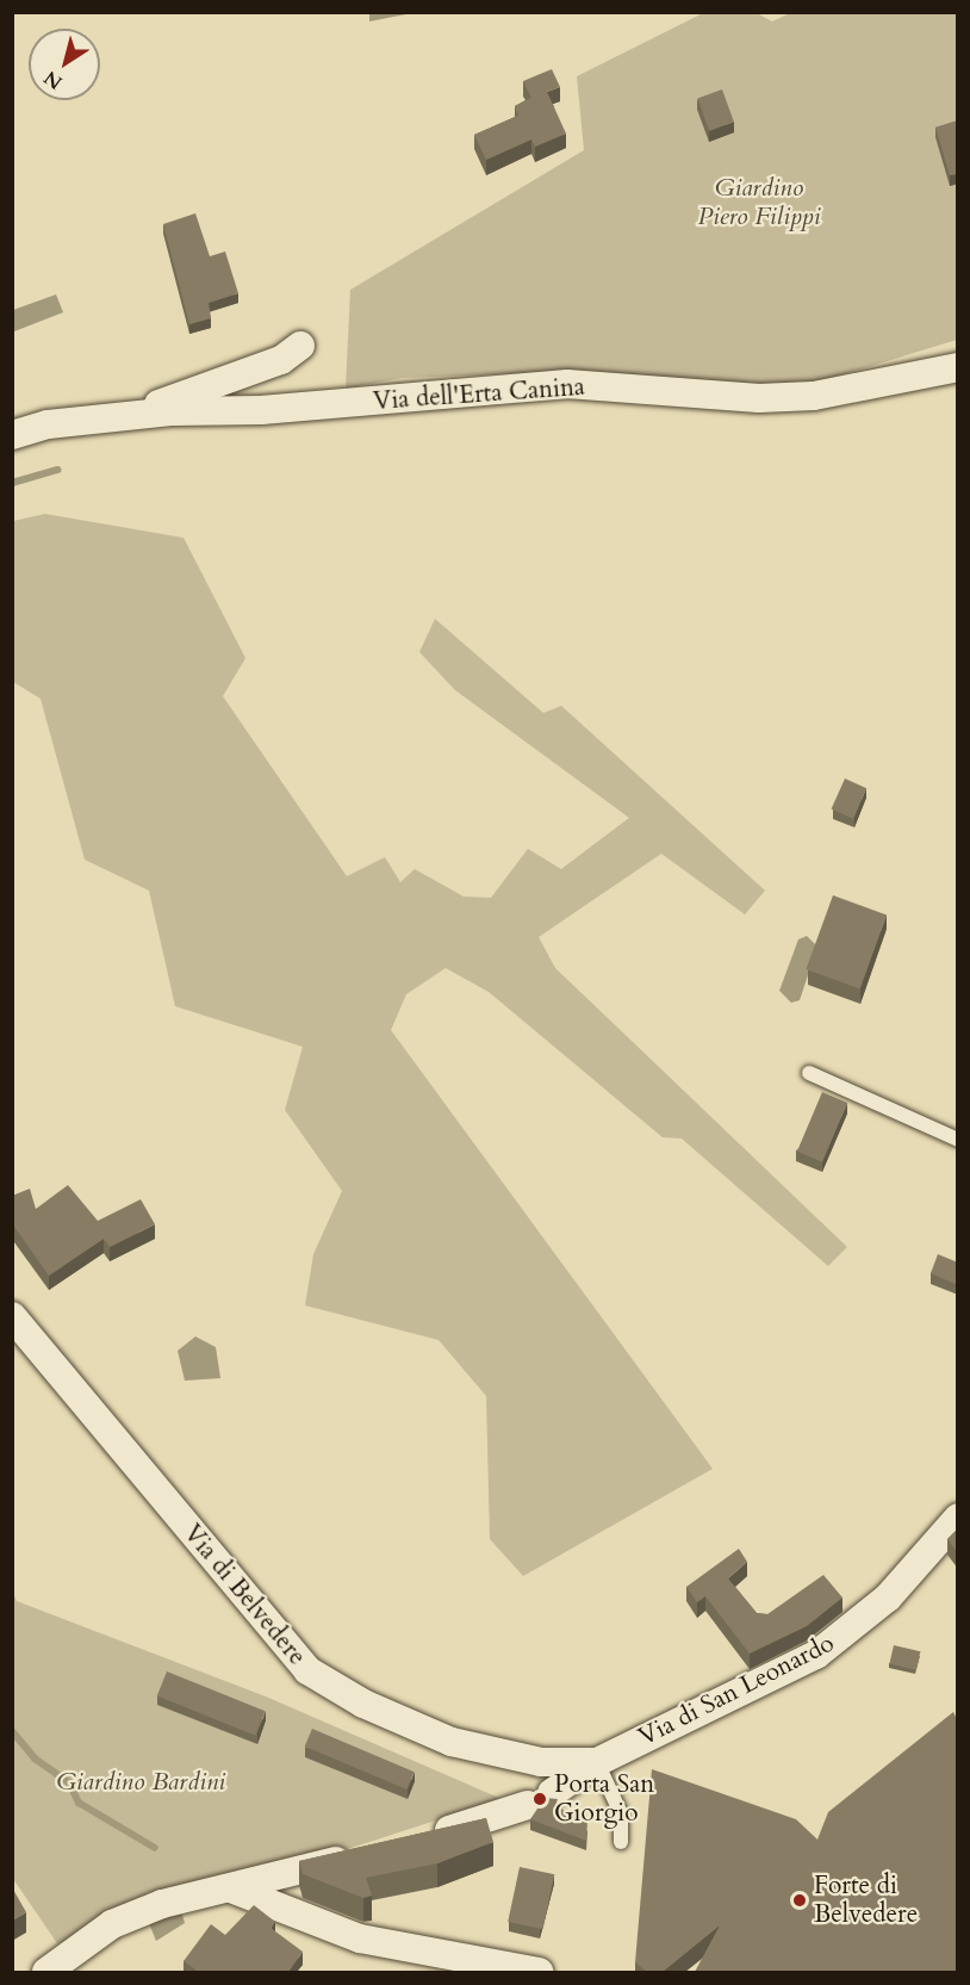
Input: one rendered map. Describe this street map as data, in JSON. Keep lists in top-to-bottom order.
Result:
{
  "streets": {
    "street": ["Via dell'Erta Canina", "Via di Belvedere", "Via di San Leonardo"]
  },
  "crossings": [
    ["Via di Belvedere", "Via di San Leonardo"]
  ],
  "parks": ["Giardino Piero Filippi", "Giardino Bardini"],
  "places": ["Porta San Giorgio", "Forte di Belvedere"],
  "north": "bottom left"
}
